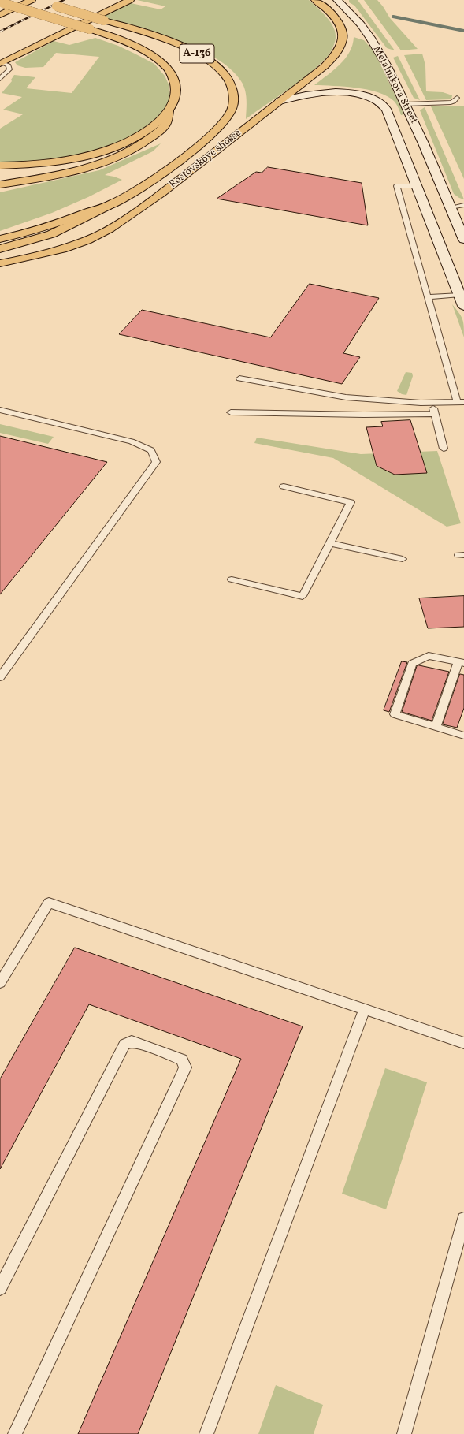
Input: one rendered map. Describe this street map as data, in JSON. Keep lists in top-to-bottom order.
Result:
{
  "streets": {
    "main road": ["А-136", "Metalnikova Street", "Rostovskoye shosse"]
  },
  "crossings": [
    ["Metalnikova Street", "Rostovskoye shosse"]
  ]
}
